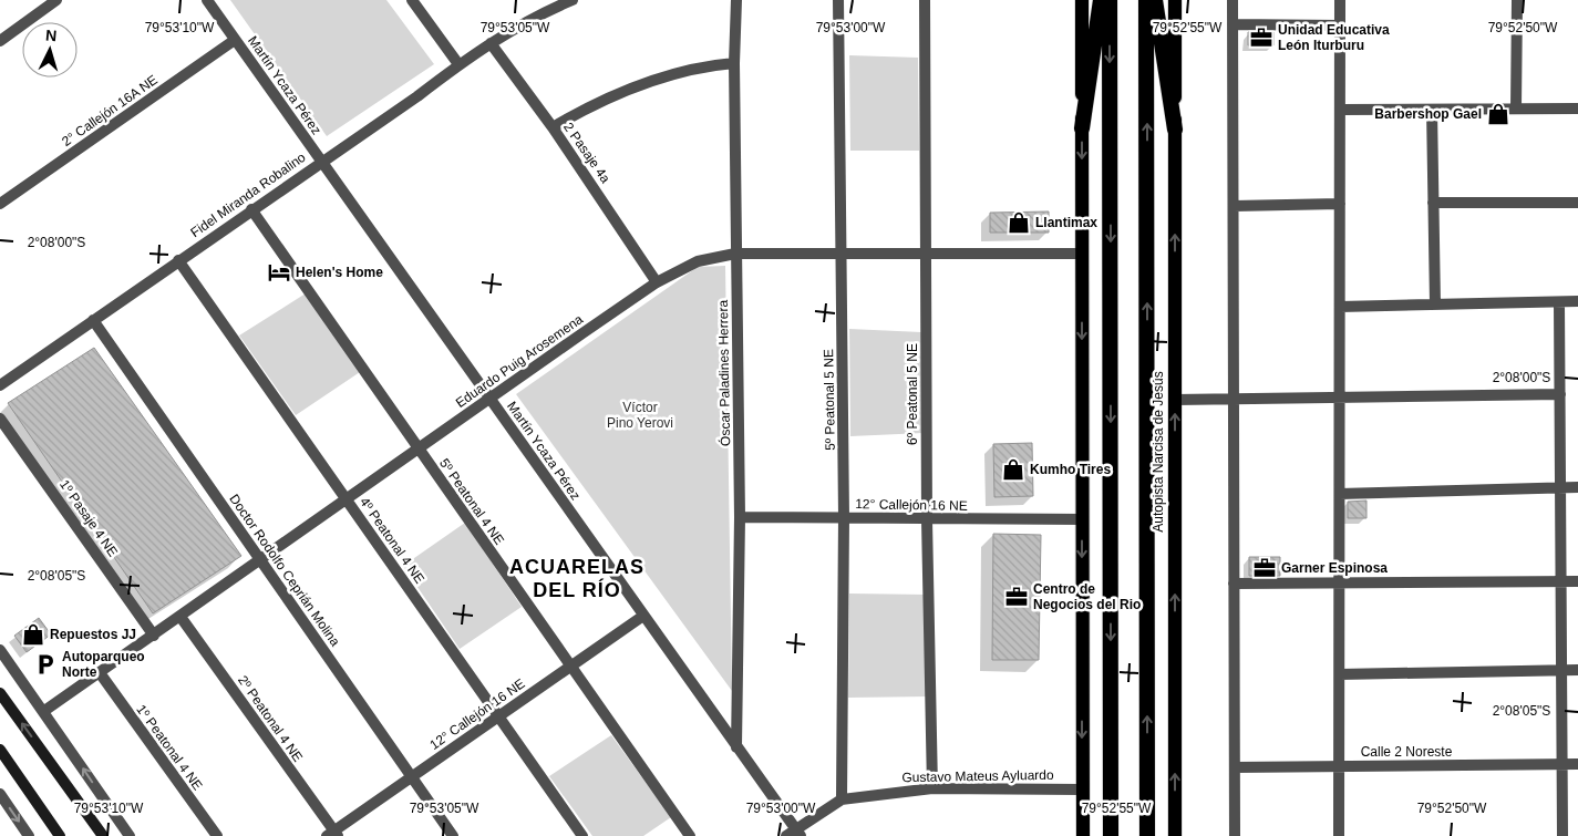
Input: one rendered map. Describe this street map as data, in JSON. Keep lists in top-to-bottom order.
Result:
{
  "streets": {
    "highway": ["Autopista Narcisa de Jesús"],
    "street": [
      "Martín Ycaza Pérez",
      "2° Callejón 16A NE",
      "2 Pasaje 4a",
      "Fidel Miranda Robalino",
      "Eduardo Puig Arosemena",
      "Óscar Paladines Herrera",
      "6º Peatonal 5 NE",
      "5º Peatonal 5 NE",
      "5º Peatonal 4 NE",
      "12° Callejón 16 NE",
      "1º Pasaje 4 NE",
      "4º Peatonal 4 NE",
      "Doctor Rodolfo Ceprián Molina",
      "2º Peatonal 4 NE",
      "1º Peatonal 4 NE",
      "Calle 2 Noreste",
      "Gustavo Mateus Ayluardo"
    ]
  },
  "crossings": [
    ["Martín Ycaza Pérez", "2° Callejón 16A NE"],
    ["Martín Ycaza Pérez", "Fidel Miranda Robalino"],
    ["Martín Ycaza Pérez", "Eduardo Puig Arosemena"],
    ["Martín Ycaza Pérez", "Óscar Paladines Herrera"],
    ["Martín Ycaza Pérez", "12° Callejón 16 NE"],
    ["Martín Ycaza Pérez", "Gustavo Mateus Ayluardo"],
    ["2 Pasaje 4a", "Fidel Miranda Robalino"],
    ["2 Pasaje 4a", "Eduardo Puig Arosemena"],
    ["Fidel Miranda Robalino", "5º Peatonal 4 NE"],
    ["Fidel Miranda Robalino", "4º Peatonal 4 NE"],
    ["Fidel Miranda Robalino", "Doctor Rodolfo Ceprián Molina"],
    ["Eduardo Puig Arosemena", "Óscar Paladines Herrera"],
    ["Eduardo Puig Arosemena", "6º Peatonal 5 NE"],
    ["Eduardo Puig Arosemena", "5º Peatonal 5 NE"],
    ["Eduardo Puig Arosemena", "5º Peatonal 4 NE"],
    ["Eduardo Puig Arosemena", "1º Pasaje 4 NE"],
    ["Eduardo Puig Arosemena", "4º Peatonal 4 NE"],
    ["Eduardo Puig Arosemena", "Doctor Rodolfo Ceprián Molina"],
    ["Eduardo Puig Arosemena", "2º Peatonal 4 NE"],
    ["Eduardo Puig Arosemena", "1º Peatonal 4 NE"],
    ["Óscar Paladines Herrera", "12° Callejón 16 NE"],
    ["6º Peatonal 5 NE", "12° Callejón 16 NE"],
    ["6º Peatonal 5 NE", "Gustavo Mateus Ayluardo"],
    ["5º Peatonal 5 NE", "12° Callejón 16 NE"],
    ["5º Peatonal 5 NE", "Gustavo Mateus Ayluardo"],
    ["5º Peatonal 4 NE", "12° Callejón 16 NE"],
    ["12° Callejón 16 NE", "4º Peatonal 4 NE"],
    ["12° Callejón 16 NE", "Doctor Rodolfo Ceprián Molina"],
    ["12° Callejón 16 NE", "2º Peatonal 4 NE"]
  ],
  "districts": ["ACUARELAS DEL RÍO"],
  "parks": ["Víctor Pino Yerovi"],
  "places": {
    "office": ["Unidad Educativa León Iturburu", "Garner Espinosa", "Centro de Negocios del Rio"],
    "shop": [
      "Barbershop Gael",
      "Llantimax",
      "Kumho Tires",
      "Repuestos JJ"
    ],
    "hotel": ["Helen's Home"],
    "parking": ["Autoparqueo Norte"]
  },
  "north": "top",
  "coordinates": [
    "79°53'10\"W",
    "79°53'05\"W",
    "79°53'00\"W",
    "79°52'55\"W",
    "79°52'50\"W",
    "2°08'00\"S",
    "2°08'05\"S"
  ]
}
